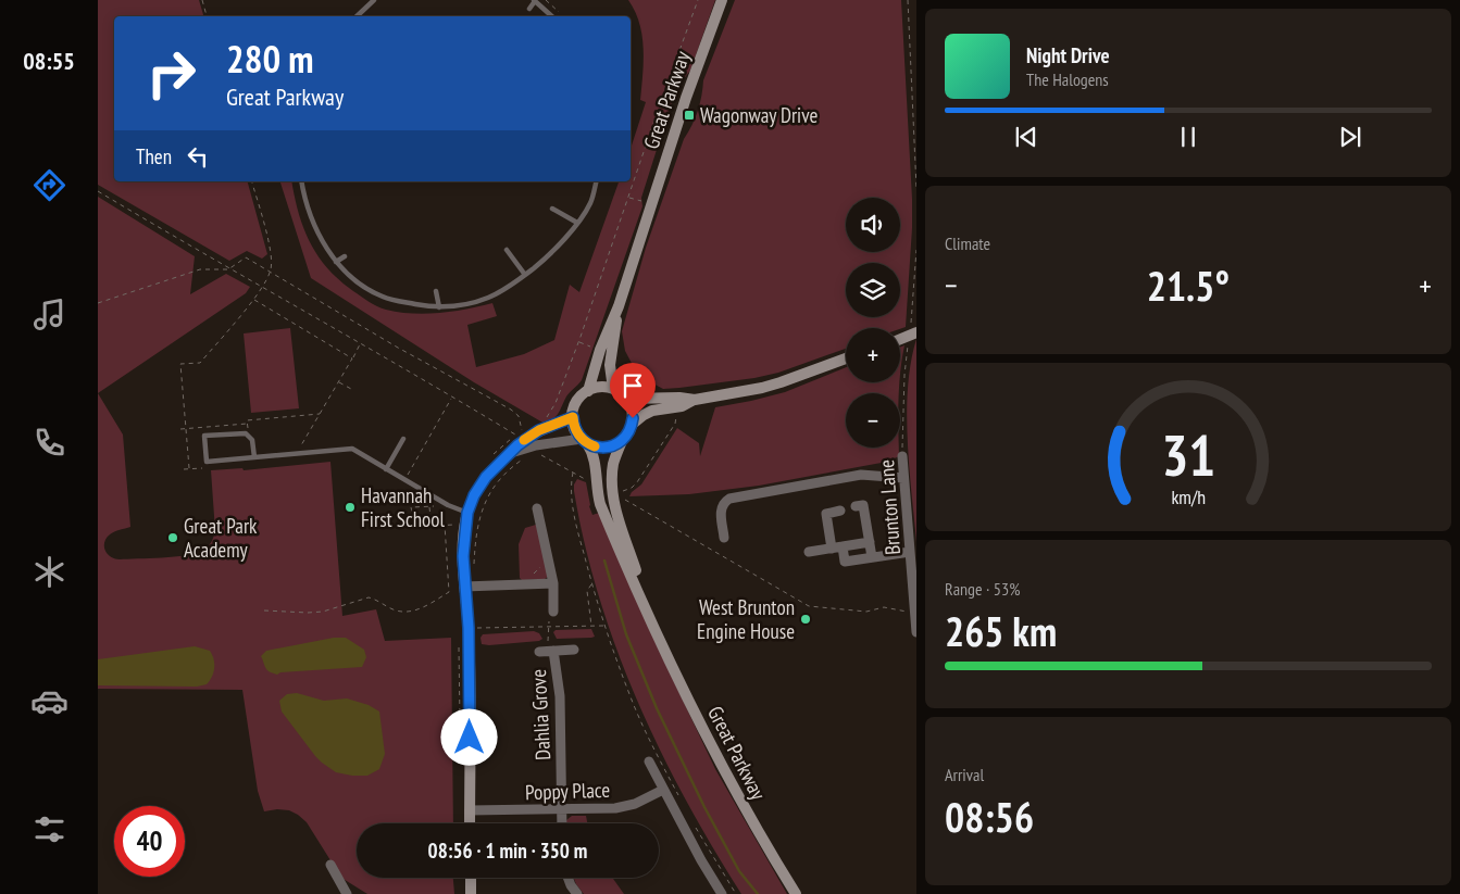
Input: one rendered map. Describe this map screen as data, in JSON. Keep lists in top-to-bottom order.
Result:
{
  "streets": {
    "street": [
      "Great Parkway",
      "Brunton Lane",
      "Dahlia Grove",
      "Poppy Place"
    ]
  },
  "crossings": [
    ["Dahlia Grove", "Poppy Place"]
  ],
  "places": {
    "transit": ["Wagonway Drive"],
    "other": ["Havannah First School", "Great Park Academy", "West Brunton Engine House"]
  },
  "page": {
    "tabs": "08:55",
    "turn": ["280 m", "Great Parkway"],
    "song": ["Night Drive", "The Halogens"],
    "then": "Then",
    "tile": [
      "Climate",
      ["Range · 53%", "265 km"],
      ["Arrival", "08:56"]
    ],
    "map_buttons": ["+", "−"],
    "heat": ["−", "21.5°", "+"],
    "limit": "40",
    "trip": "08:56 · 1 min · 350 m",
    "gauge": ["31", "km/h"]
  }
}
